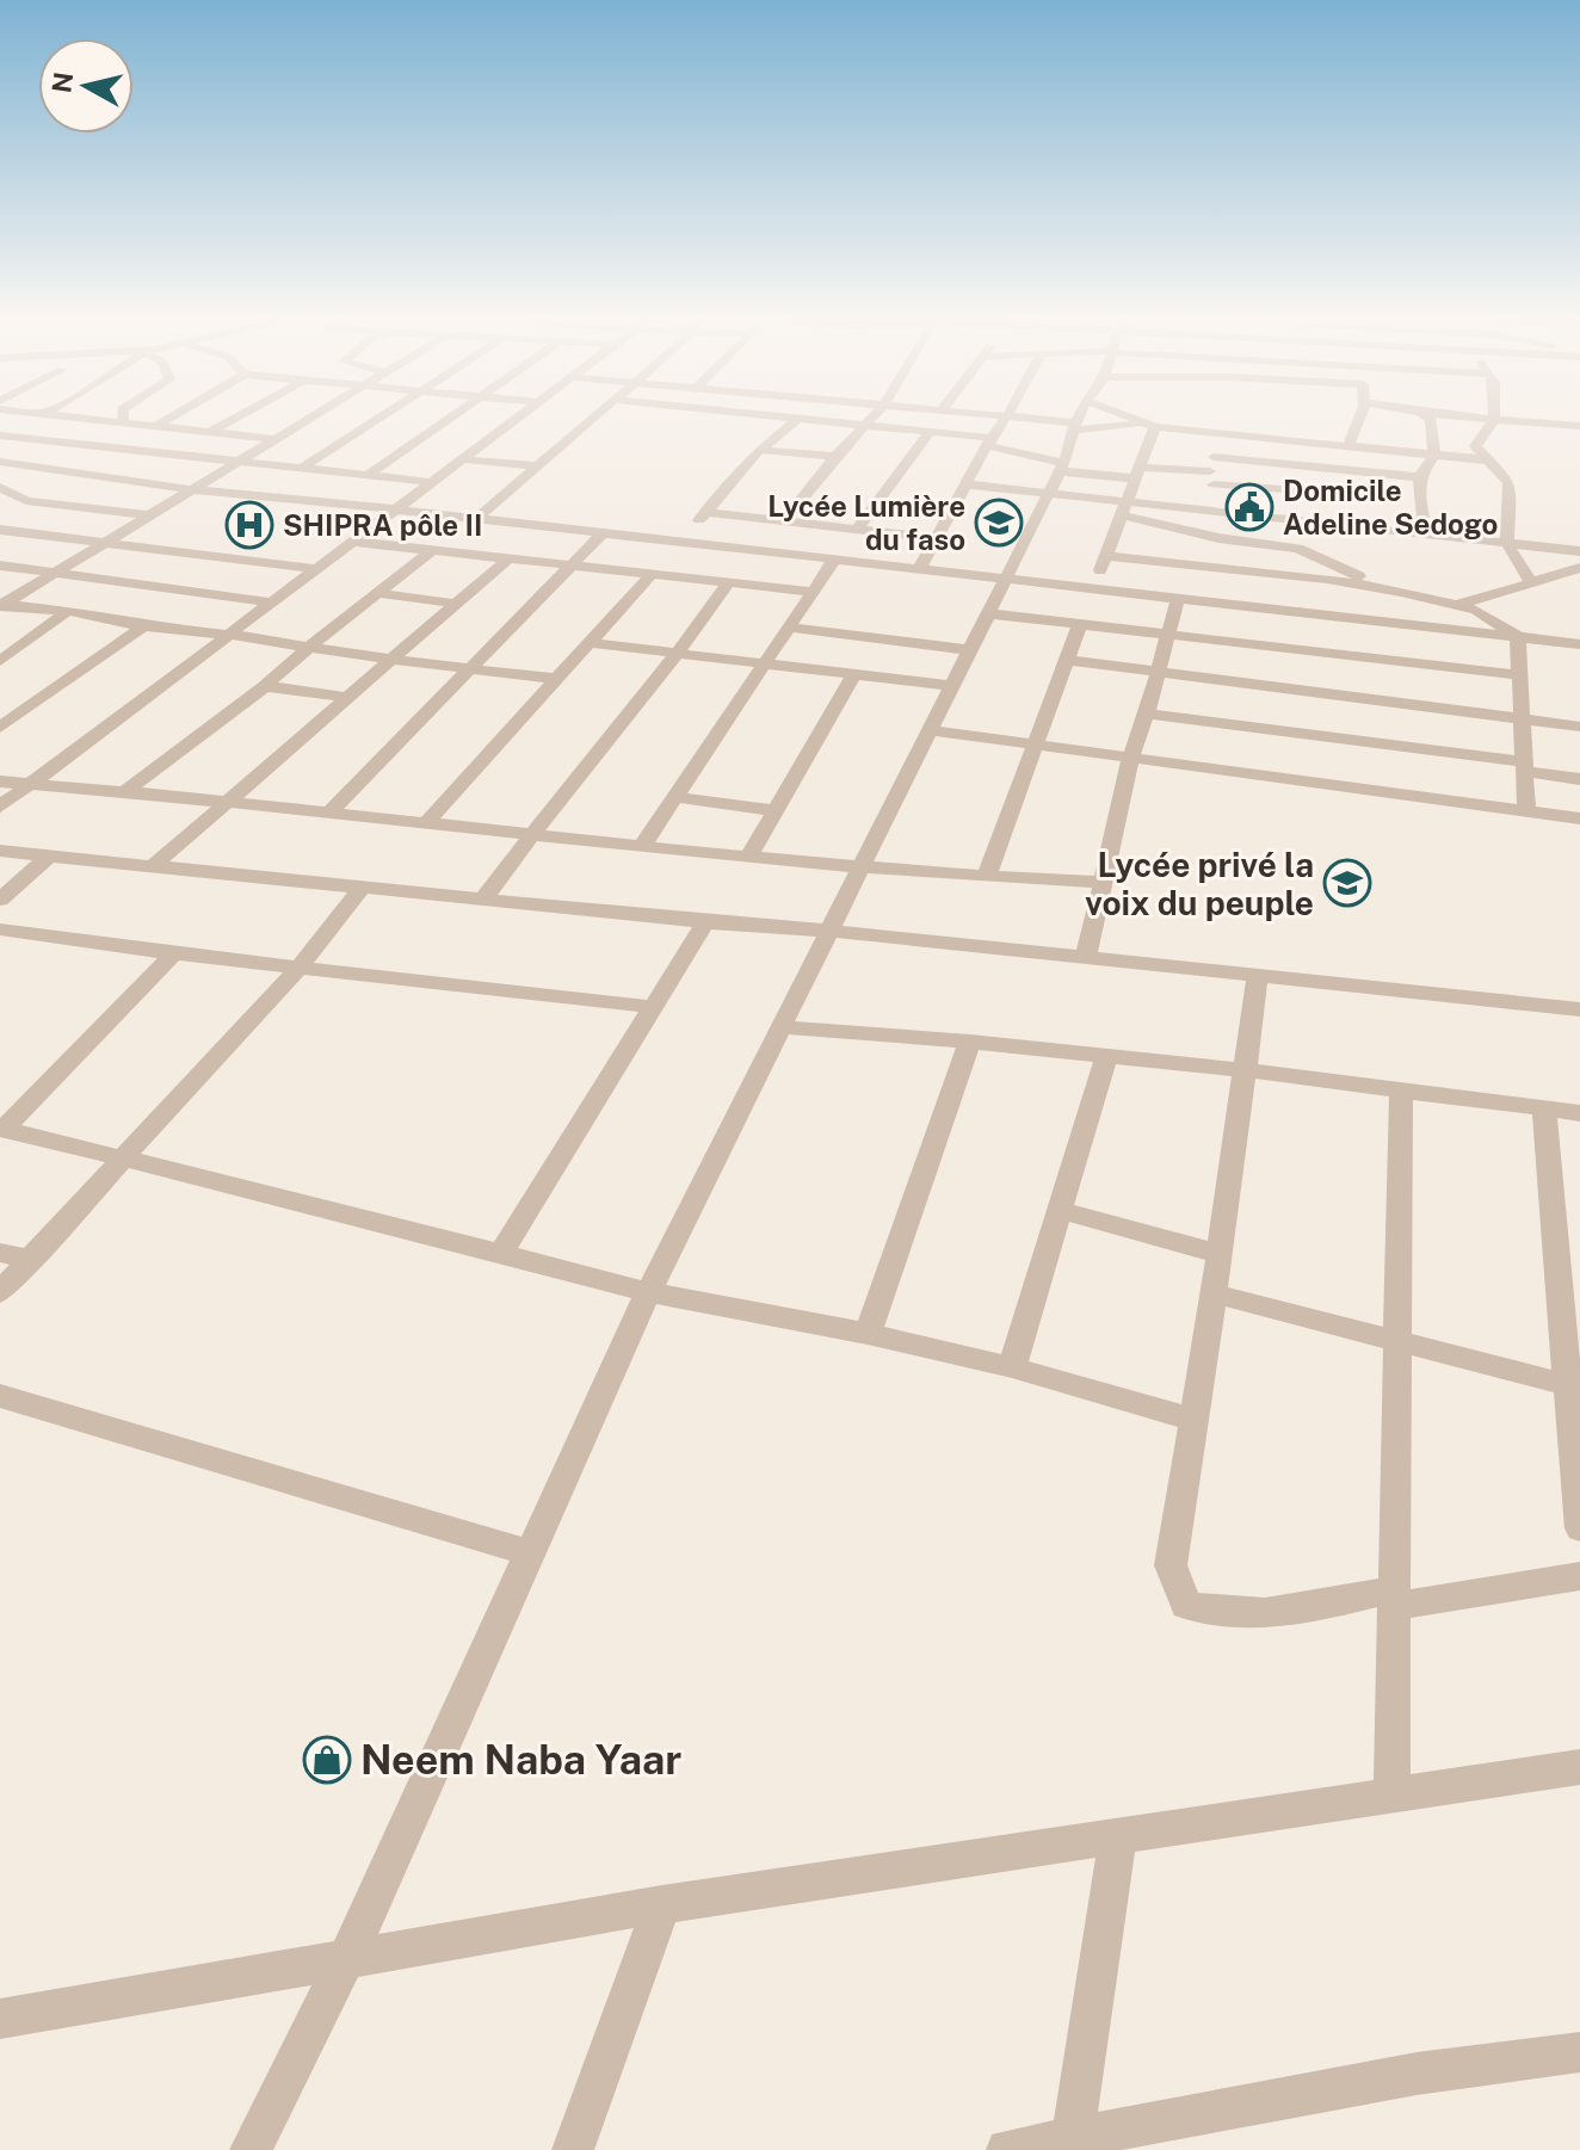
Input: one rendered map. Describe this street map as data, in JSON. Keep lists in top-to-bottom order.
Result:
{
  "places": {
    "public building": ["Domicile Adeline Sedogo"],
    "school or university": ["Lycée Lumière du faso", "Lycée privé la voix du peuple"],
    "hospital": ["SHIPRA pôle II"],
    "shop": ["Neem Naba Yaar"]
  },
  "north": "left"
}
